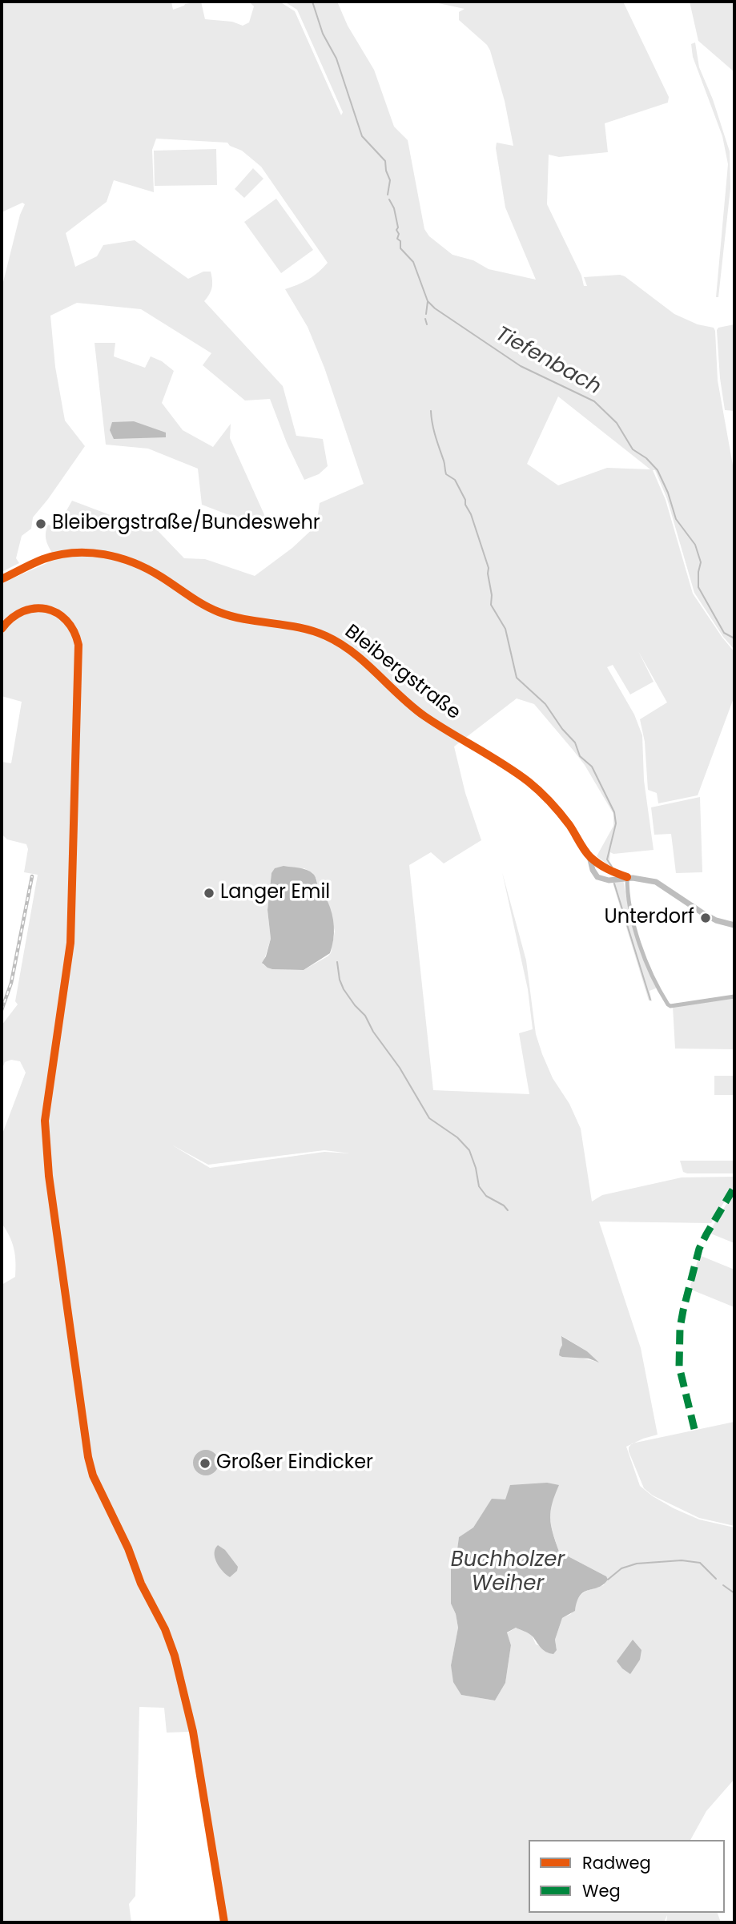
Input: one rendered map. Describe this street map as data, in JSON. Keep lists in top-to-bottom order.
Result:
{
  "streets": {
    "street": ["Bleibergstraße"]
  },
  "water": ["Tiefenbach", "Buchholzer Weiher"],
  "places": [
    "Bleibergstraße/Bundeswehr",
    "Langer Emil",
    "Unterdorf",
    "Großer Eindicker"
  ],
  "legend": ["Radweg", "Weg"]
}
